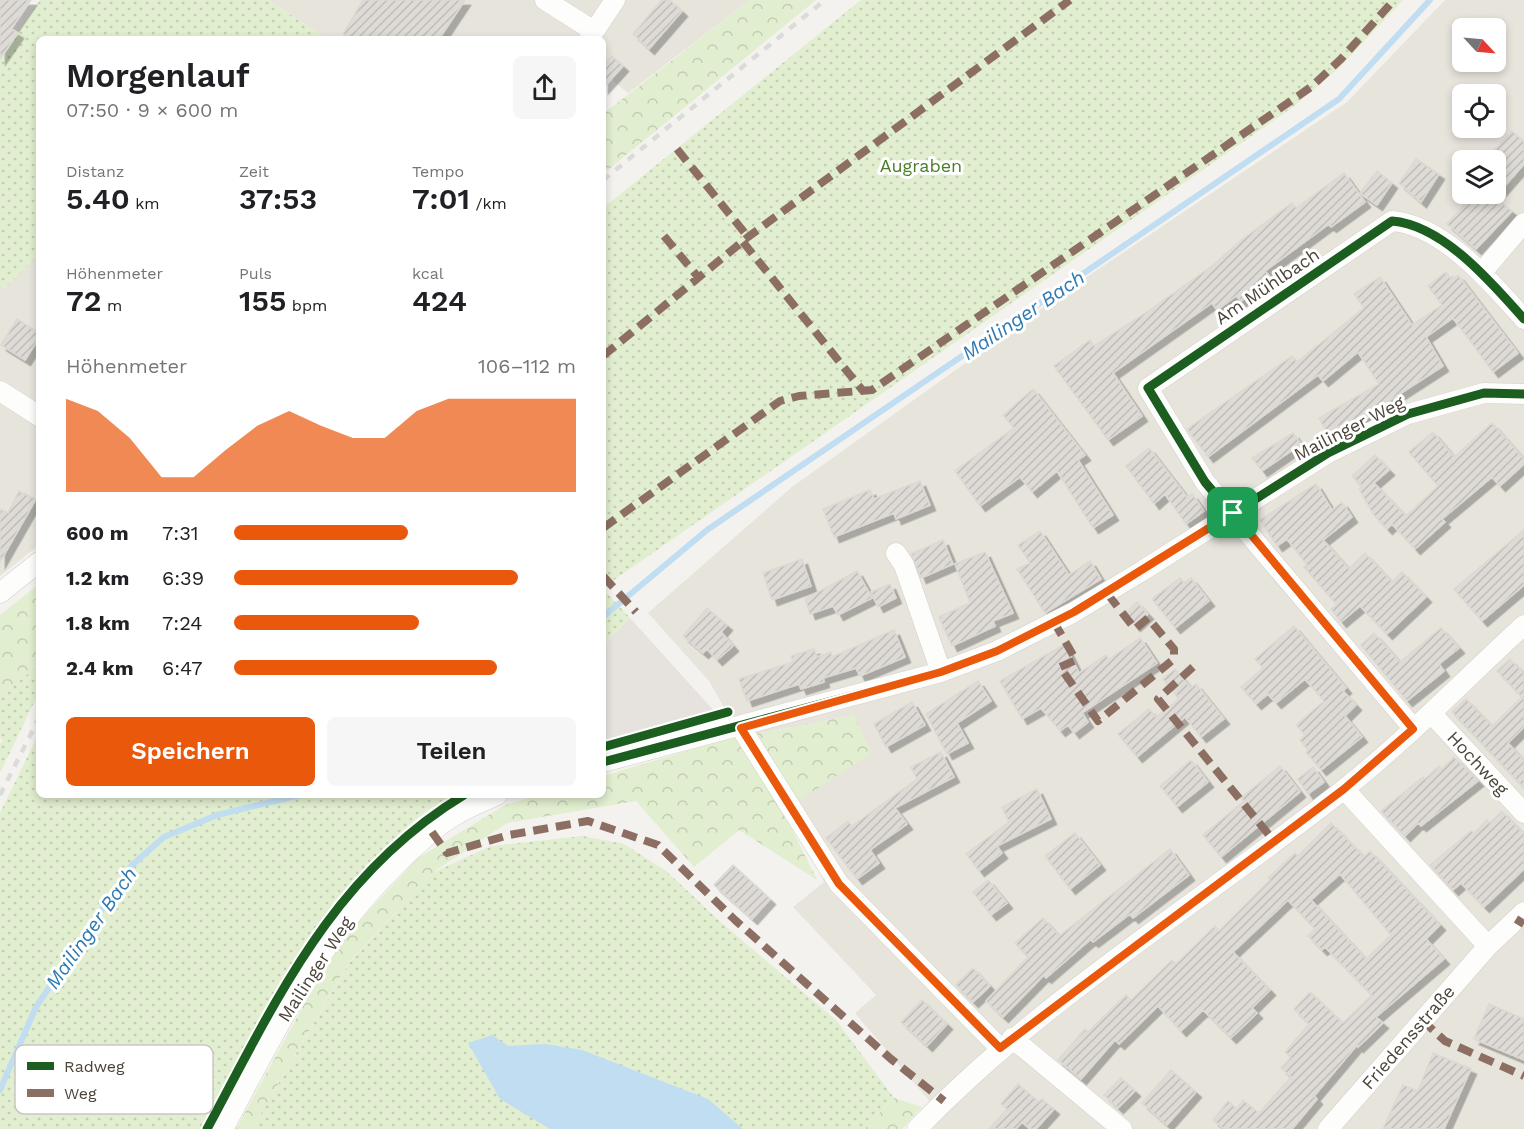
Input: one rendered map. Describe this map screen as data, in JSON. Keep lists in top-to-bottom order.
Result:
{
  "streets": {
    "street": [
      "Am Mühlbach",
      "Mailinger Weg",
      "Hochweg",
      "Friedensstraße"
    ]
  },
  "crossings": [
    ["Am Mühlbach", "Mailinger Weg"]
  ],
  "water": ["Mailinger Bach"],
  "parks": ["Augraben"],
  "legend": ["Radweg", "Weg"],
  "north": "bottom right",
  "page": {
    "heading": ["Morgenlauf", "07:50 · 9 × 600 m"],
    "stats": [
      ["Distanz", "5.40 km"],
      ["Zeit", "37:53"],
      ["Tempo", "7:01 /km"],
      ["Höhenmeter", "72 m"],
      ["Puls", "155 bpm"],
      ["kcal", "424"]
    ],
    "chart": ["Höhenmeter", "106–112 m"],
    "list": [
      {
        "name": "600 m",
        "note": "7:31"
      },
      {
        "name": "1.2 km",
        "note": "6:39"
      },
      {
        "name": "1.8 km",
        "note": "7:24"
      },
      {
        "name": "2.4 km",
        "note": "6:47"
      }
    ],
    "buttons": ["Speichern", "Teilen"]
  }
}
